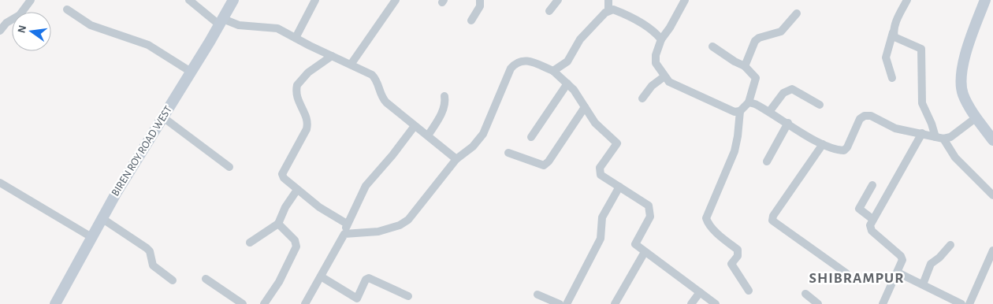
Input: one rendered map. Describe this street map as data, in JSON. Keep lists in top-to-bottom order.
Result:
{
  "streets": {
    "main road": ["BIREN ROY ROAD WEST"]
  },
  "districts": ["SHIBRAMPUR"],
  "north": "left"
}
